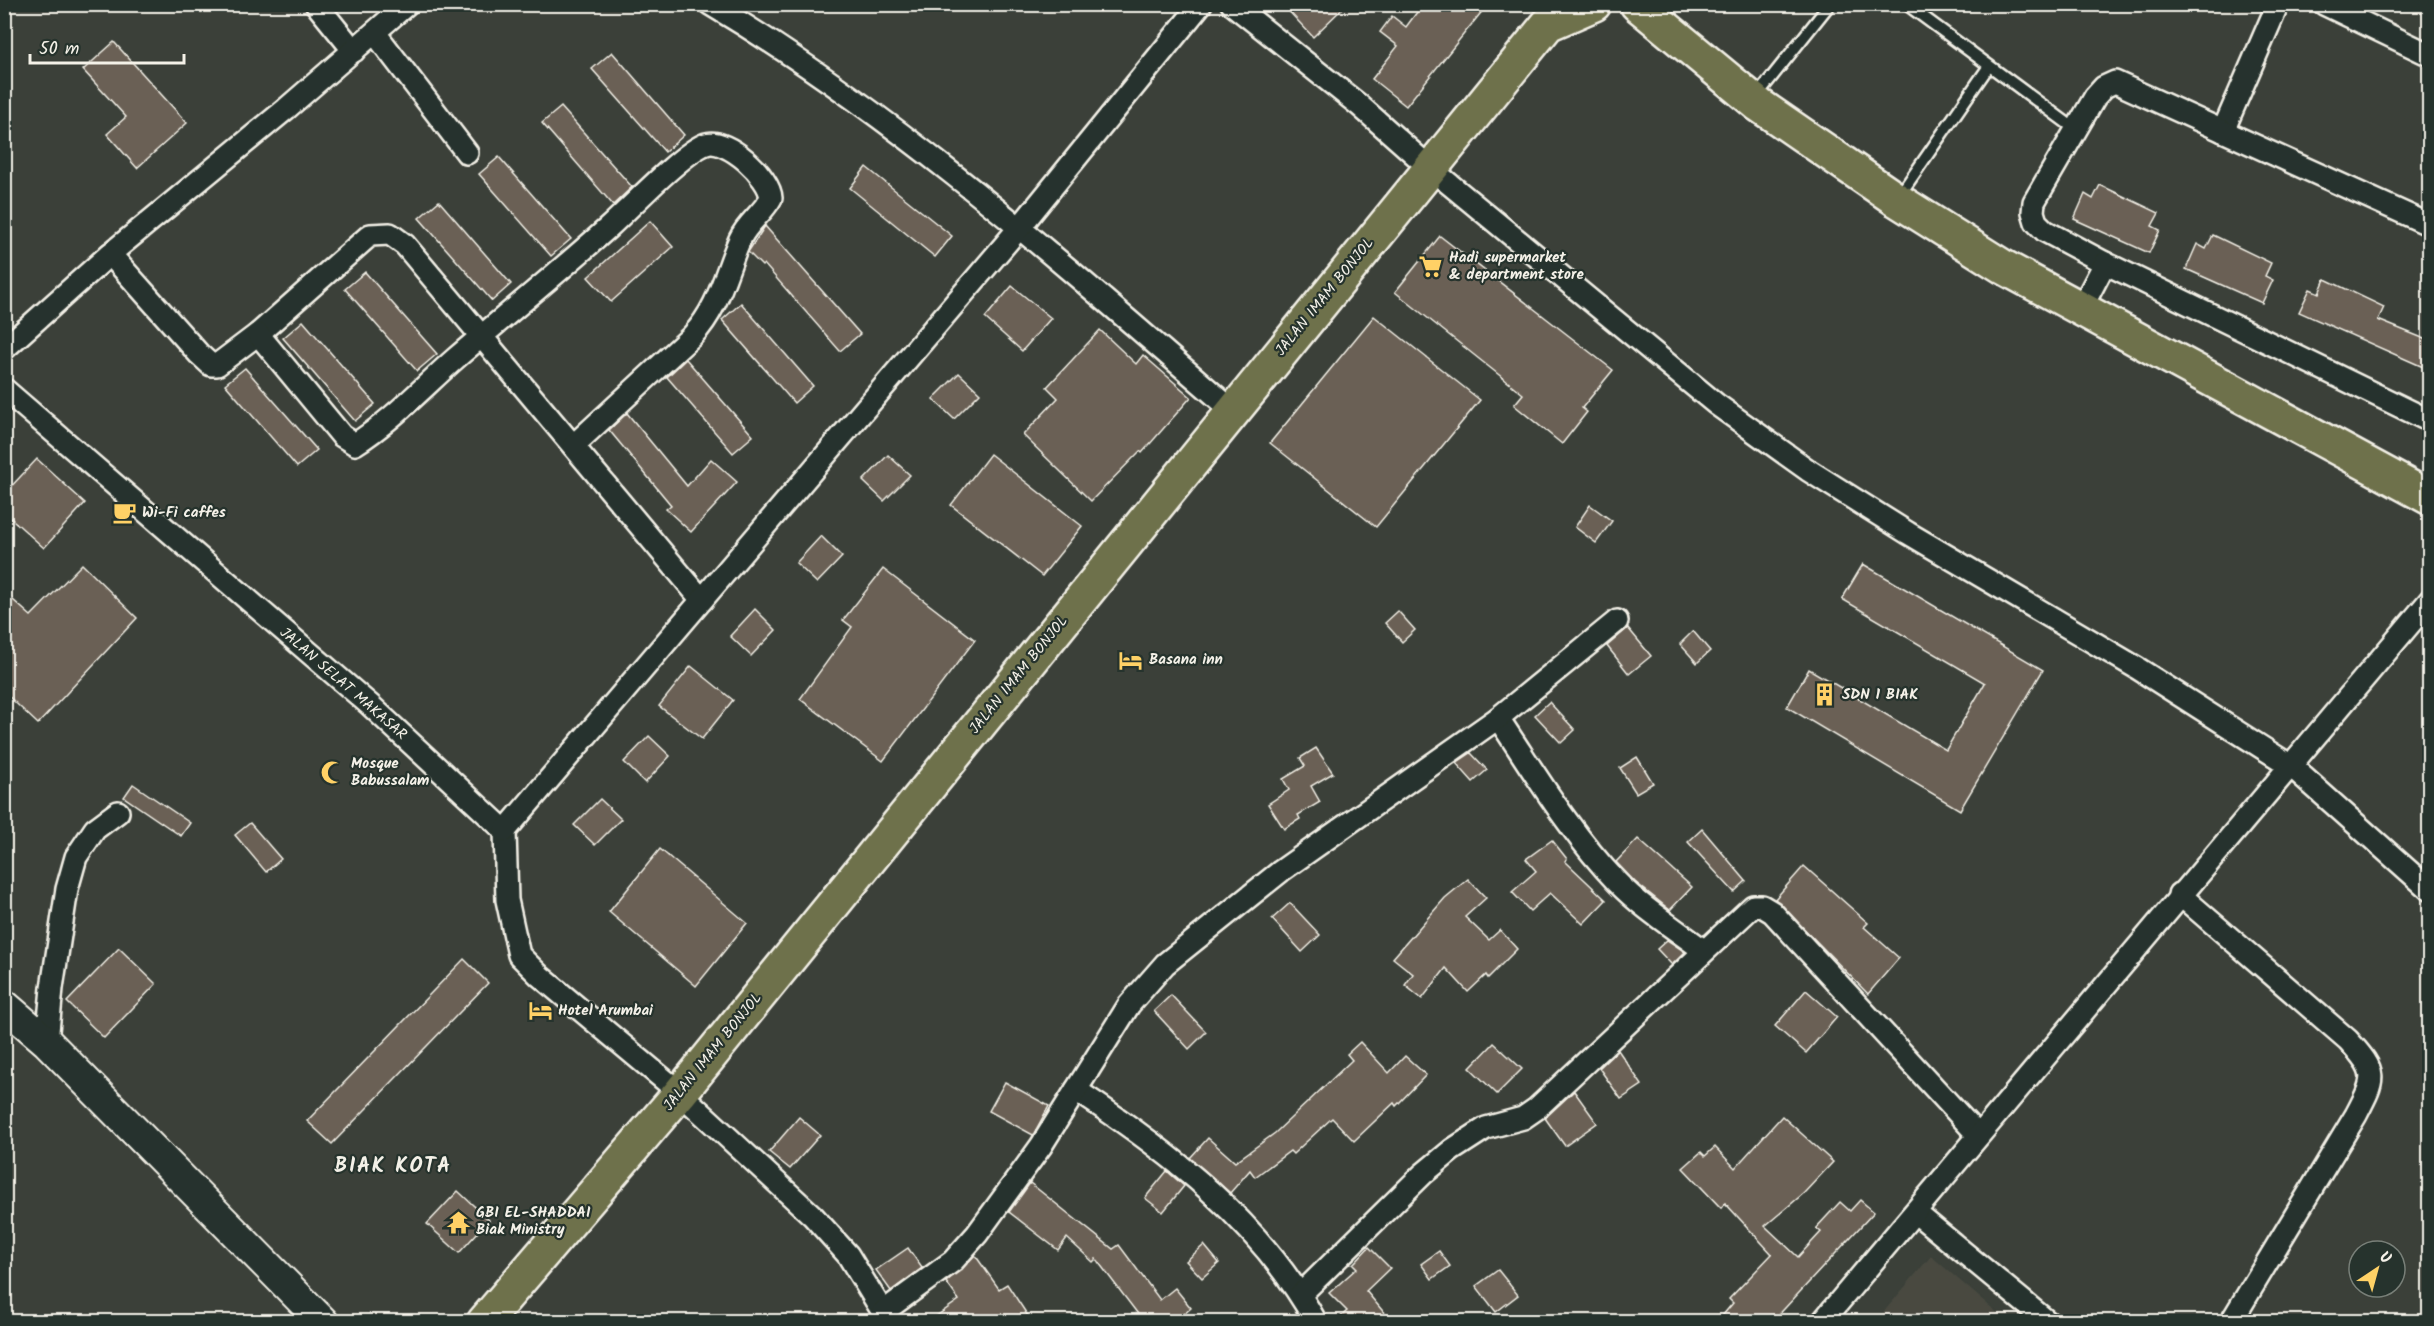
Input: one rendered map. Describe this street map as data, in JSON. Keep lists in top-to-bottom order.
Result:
{
  "streets": {
    "main road": ["JALAN IMAM BONJOL"],
    "street": ["JALAN SELAT MAKASAR"]
  },
  "districts": ["BIAK KOTA"],
  "places": {
    "supermarket": ["Hadi supermarket & department store"],
    "cafe": ["Wi-Fi caffes"],
    "hotel": ["Basana inn", "Hotel Arumbai"],
    "building": ["SDN 1 BIAK"],
    "mosque": ["Mosque Babussalam"],
    "temple": ["GBI EL-SHADDAI Biak Ministry"]
  },
  "scale_bar": "50 m",
  "north": "top right"
}
